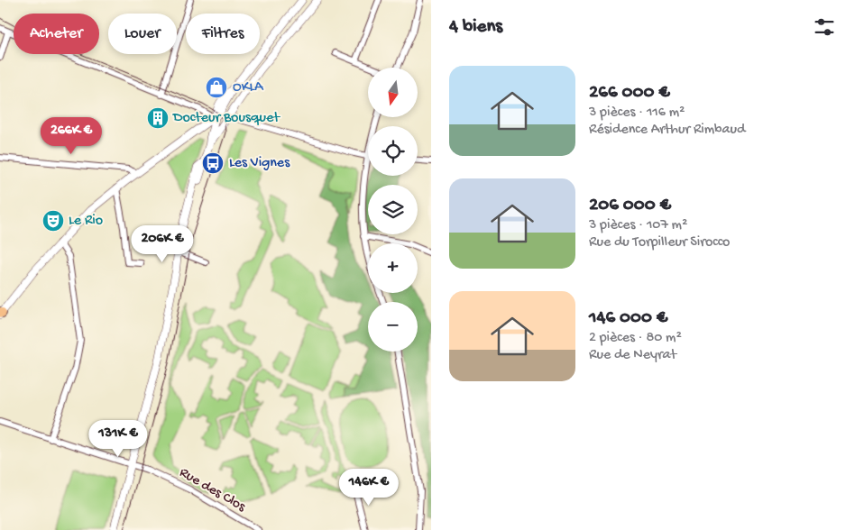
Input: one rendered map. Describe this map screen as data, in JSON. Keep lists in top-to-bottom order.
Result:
{
  "streets": {
    "street": ["Rue des Clos"]
  },
  "places": {
    "shop": ["OKLA"],
    "building": ["Docteur Bousquet"],
    "bus stop": ["Les Vignes"],
    "theatre": ["Le Rio"]
  },
  "north": "bottom",
  "page": {
    "heading": "4 biens",
    "chip": ["Acheter", "Louer", "Filtres"],
    "list": [
      {
        "name": "266 000 €",
        "note": "3 pièces · 116 m² · Résidence Arthur Rimbaud"
      },
      {
        "name": "206 000 €",
        "note": "3 pièces · 107 m² · Rue du Torpilleur Sirocco"
      },
      {
        "name": "146 000 €",
        "note": "2 pièces · 80 m² · Rue de Neyrat"
      }
    ],
    "map_buttons": ["+", "−"],
    "price": [
      "266K €",
      "206K €",
      "131K €",
      "146K €"
    ]
  }
}
